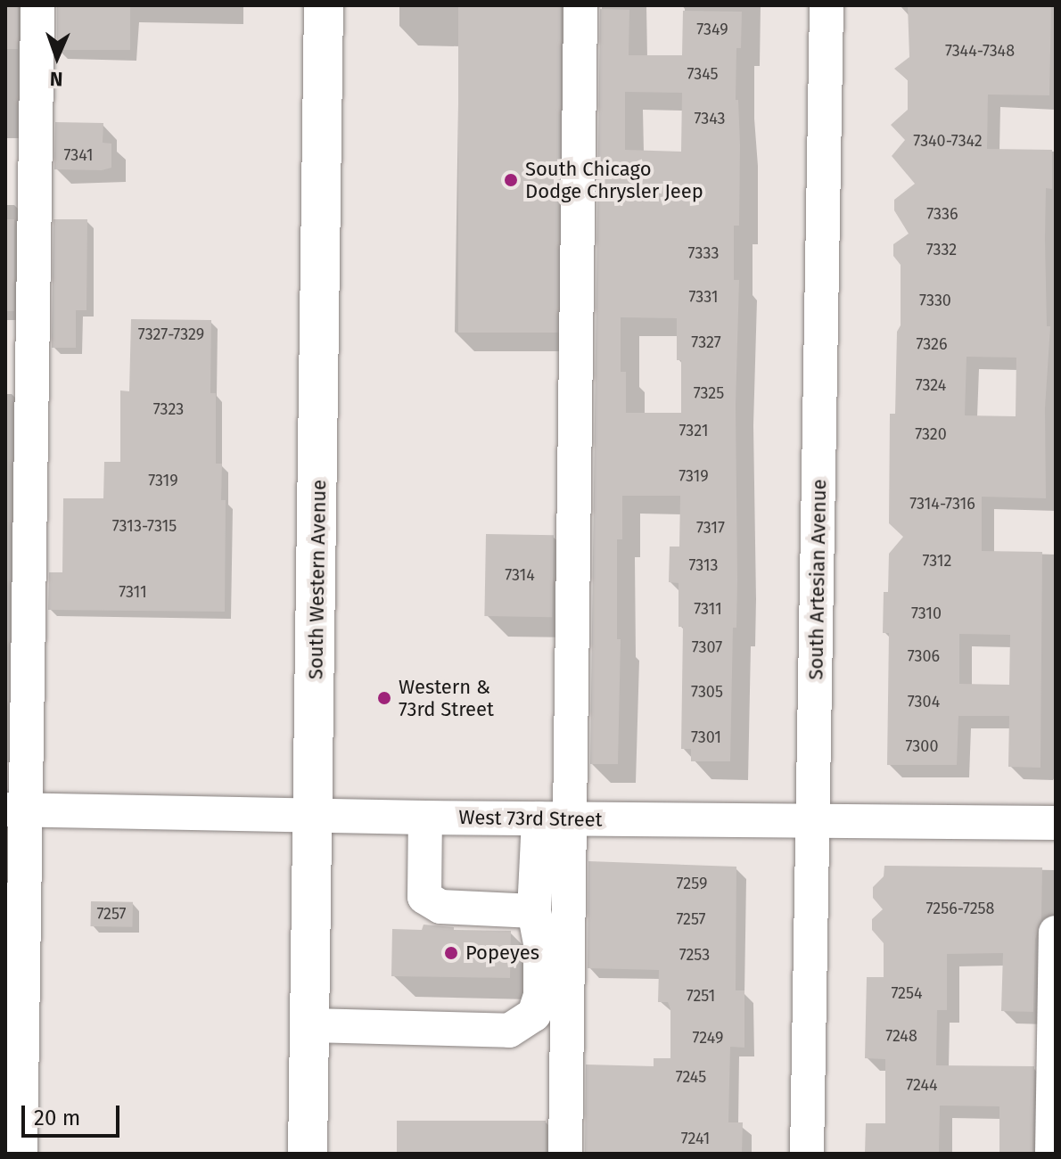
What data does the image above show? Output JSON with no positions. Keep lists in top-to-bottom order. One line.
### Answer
{"streets":{"main road":["South Western Avenue"],"street":["South Artesian Avenue","West 73rd Street"]},"crossings":[["South Western Avenue","West 73rd Street"],["South Artesian Avenue","West 73rd Street"]],"places":["South Chicago Dodge Chrysler Jeep","Western & 73rd Street","Popeyes"],"house_numbers":["7349","7344-7348","7345","7343","7340-7342","7341","7336","7332","7333","7331","7330","7327-7329","7327","7326","7324","7325","7323","7321","7320","7319","7319","7314-7316","7313-7315","7317","7312","7313","7314","7311","7311","7310","7307","7306","7305","7304","7301","7300","7259","7256-7258","7257","7257","7253","7254","7251","7248","7249","7245","7244","7241"],"scale_bar":"20 m","north":"bottom"}
